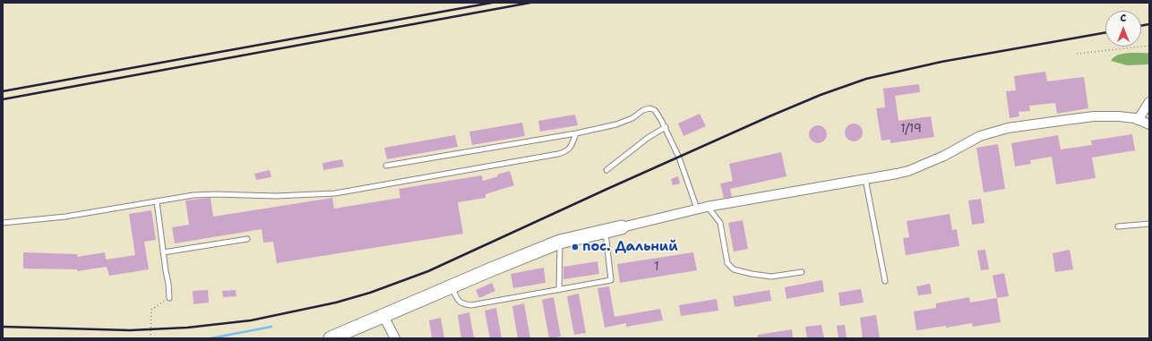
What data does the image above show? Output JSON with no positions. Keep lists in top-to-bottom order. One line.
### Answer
{"places":["пос. Дальний"],"house_numbers":["1/19","1"],"north":"top"}
